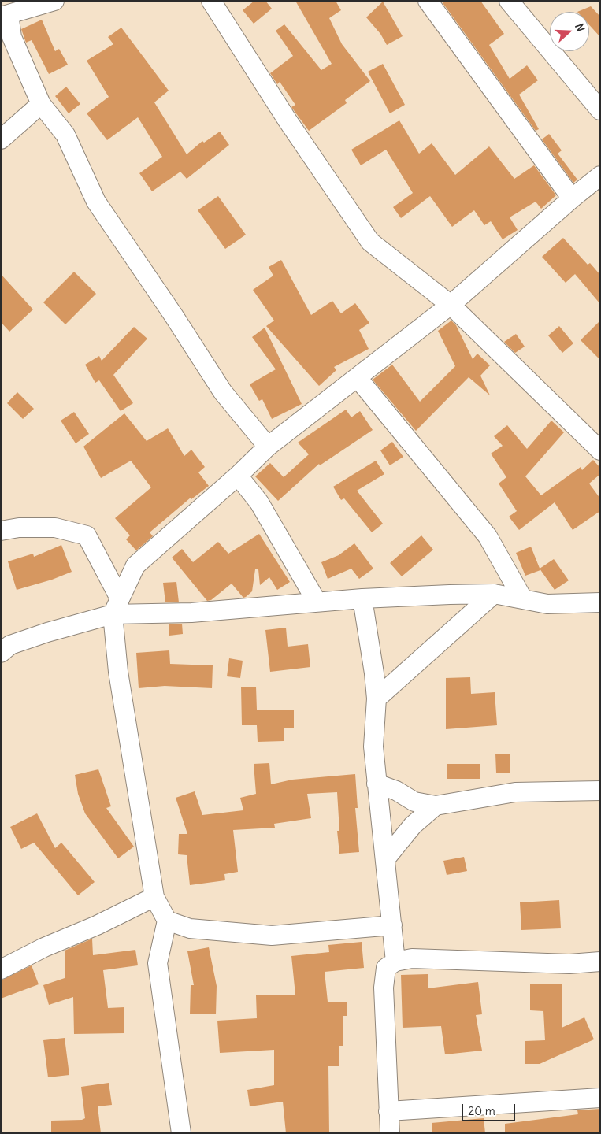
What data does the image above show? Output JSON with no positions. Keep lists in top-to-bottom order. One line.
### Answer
{"scale_bar":"20 m","north":"right"}
